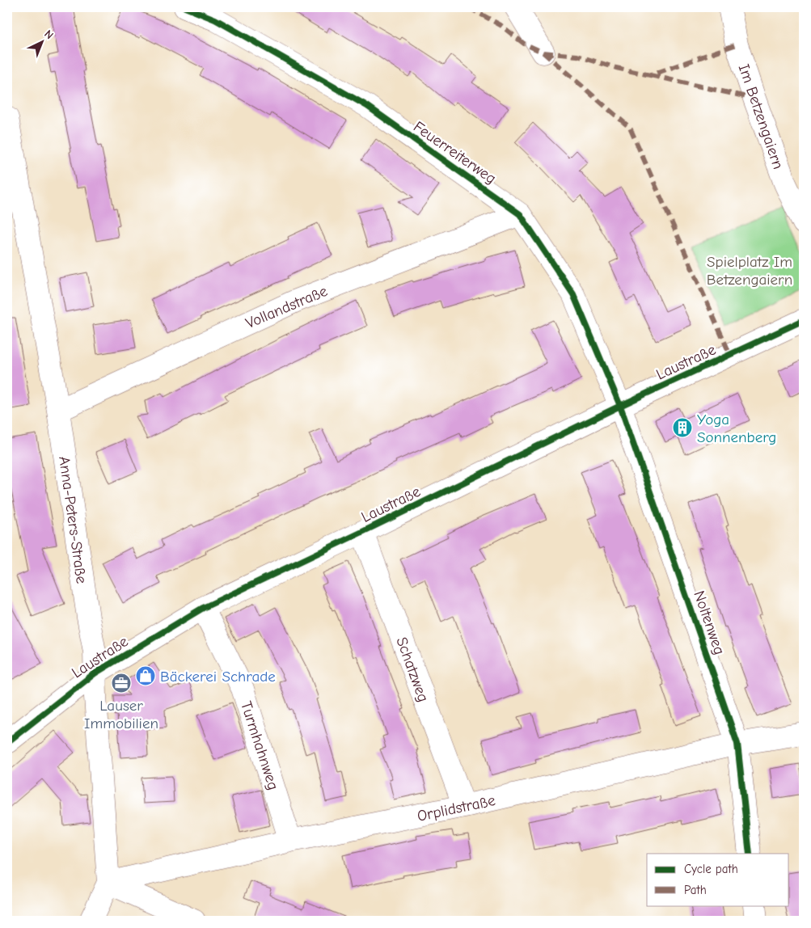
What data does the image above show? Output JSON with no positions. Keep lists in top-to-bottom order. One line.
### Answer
{"streets":{"street":["Im Betzengaiern","Feuerreiterweg","Vollandstraße","Laustraße","Anna-Peters-Straße","Noltenweg","Schatzweg","Turmhahnweg","Orplidstraße"]},"crossings":[["Feuerreiterweg","Vollandstraße"],["Feuerreiterweg","Laustraße"],["Feuerreiterweg","Noltenweg"],["Vollandstraße","Anna-Peters-Straße"],["Laustraße","Anna-Peters-Straße"],["Laustraße","Noltenweg"],["Laustraße","Schatzweg"],["Laustraße","Turmhahnweg"],["Anna-Peters-Straße","Orplidstraße"],["Noltenweg","Orplidstraße"],["Schatzweg","Orplidstraße"],["Turmhahnweg","Orplidstraße"]],"parks":["Spielplatz Im Betzengaiern"],"places":{"building":["Yoga Sonnenberg"],"shop":["Bäckerei Schrade"],"office":["Lauser Immobilien"]},"legend":["Cycle path","Path"],"north":"top right"}
